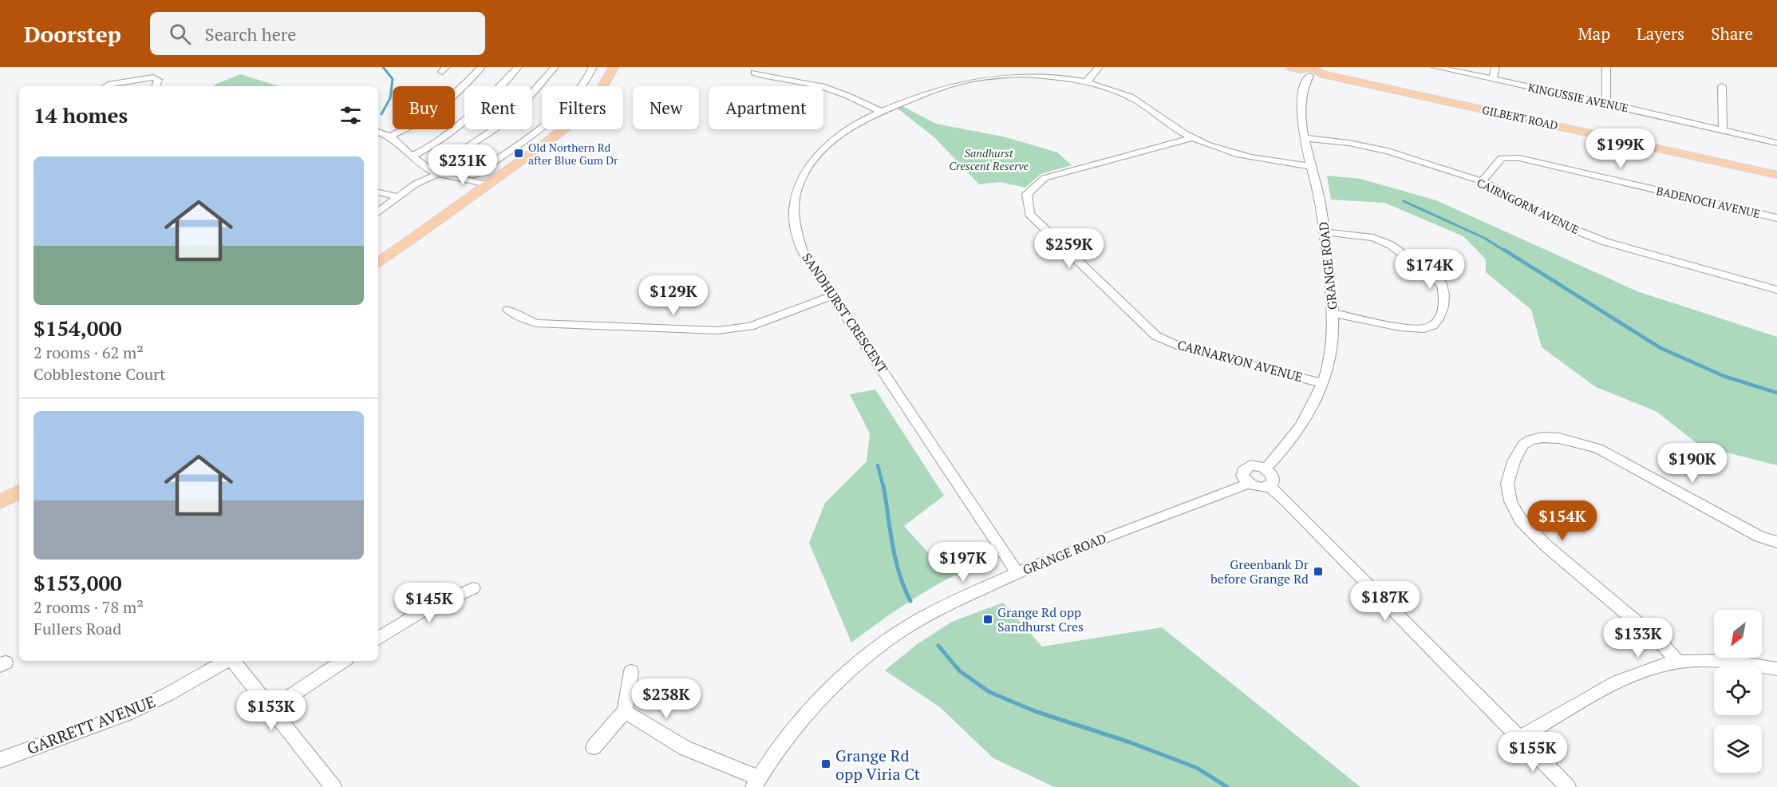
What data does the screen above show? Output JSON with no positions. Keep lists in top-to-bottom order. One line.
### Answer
{"streets":{"main road":["GILBERT ROAD"],"street":["KINGUSSIE AVENUE","BADENOCH AVENUE","CAIRNGORM AVENUE","GRANGE ROAD","SANDHURST CRESCENT","CARNARVON AVENUE","GARRETT AVENUE"]},"crossings":[["GILBERT ROAD","GRANGE ROAD"],["BADENOCH AVENUE","CAIRNGORM AVENUE"],["CAIRNGORM AVENUE","GRANGE ROAD"],["GRANGE ROAD","SANDHURST CRESCENT"],["GRANGE ROAD","CARNARVON AVENUE"],["SANDHURST CRESCENT","CARNARVON AVENUE"]],"parks":["Sandhurst Crescent Reserve"],"places":{"transit":["Old Northern Rd after Blue Gum Dr","Greenbank Dr before Grange Rd","Grange Rd opp Sandhurst Cres","Grange Rd opp Viria Ct"]},"north":"bottom left","page":{"header":"Doorstep","search":"Search here","nav":["Map","Layers","Share"],"chip":["Buy","Rent","Filters","New","Apartment"],"heading":"14 homes","price":["$199K","$231K","$259K","$174K","$129K","$190K","$154K","$197K","$187K","$145K","$133K","$238K","$153K","$155K"],"list":[{"name":"$154,000","note":"2 rooms · 62 m² · Cobblestone Court"},{"name":"$153,000","note":"2 rooms · 78 m² · Fullers Road"}]}}
